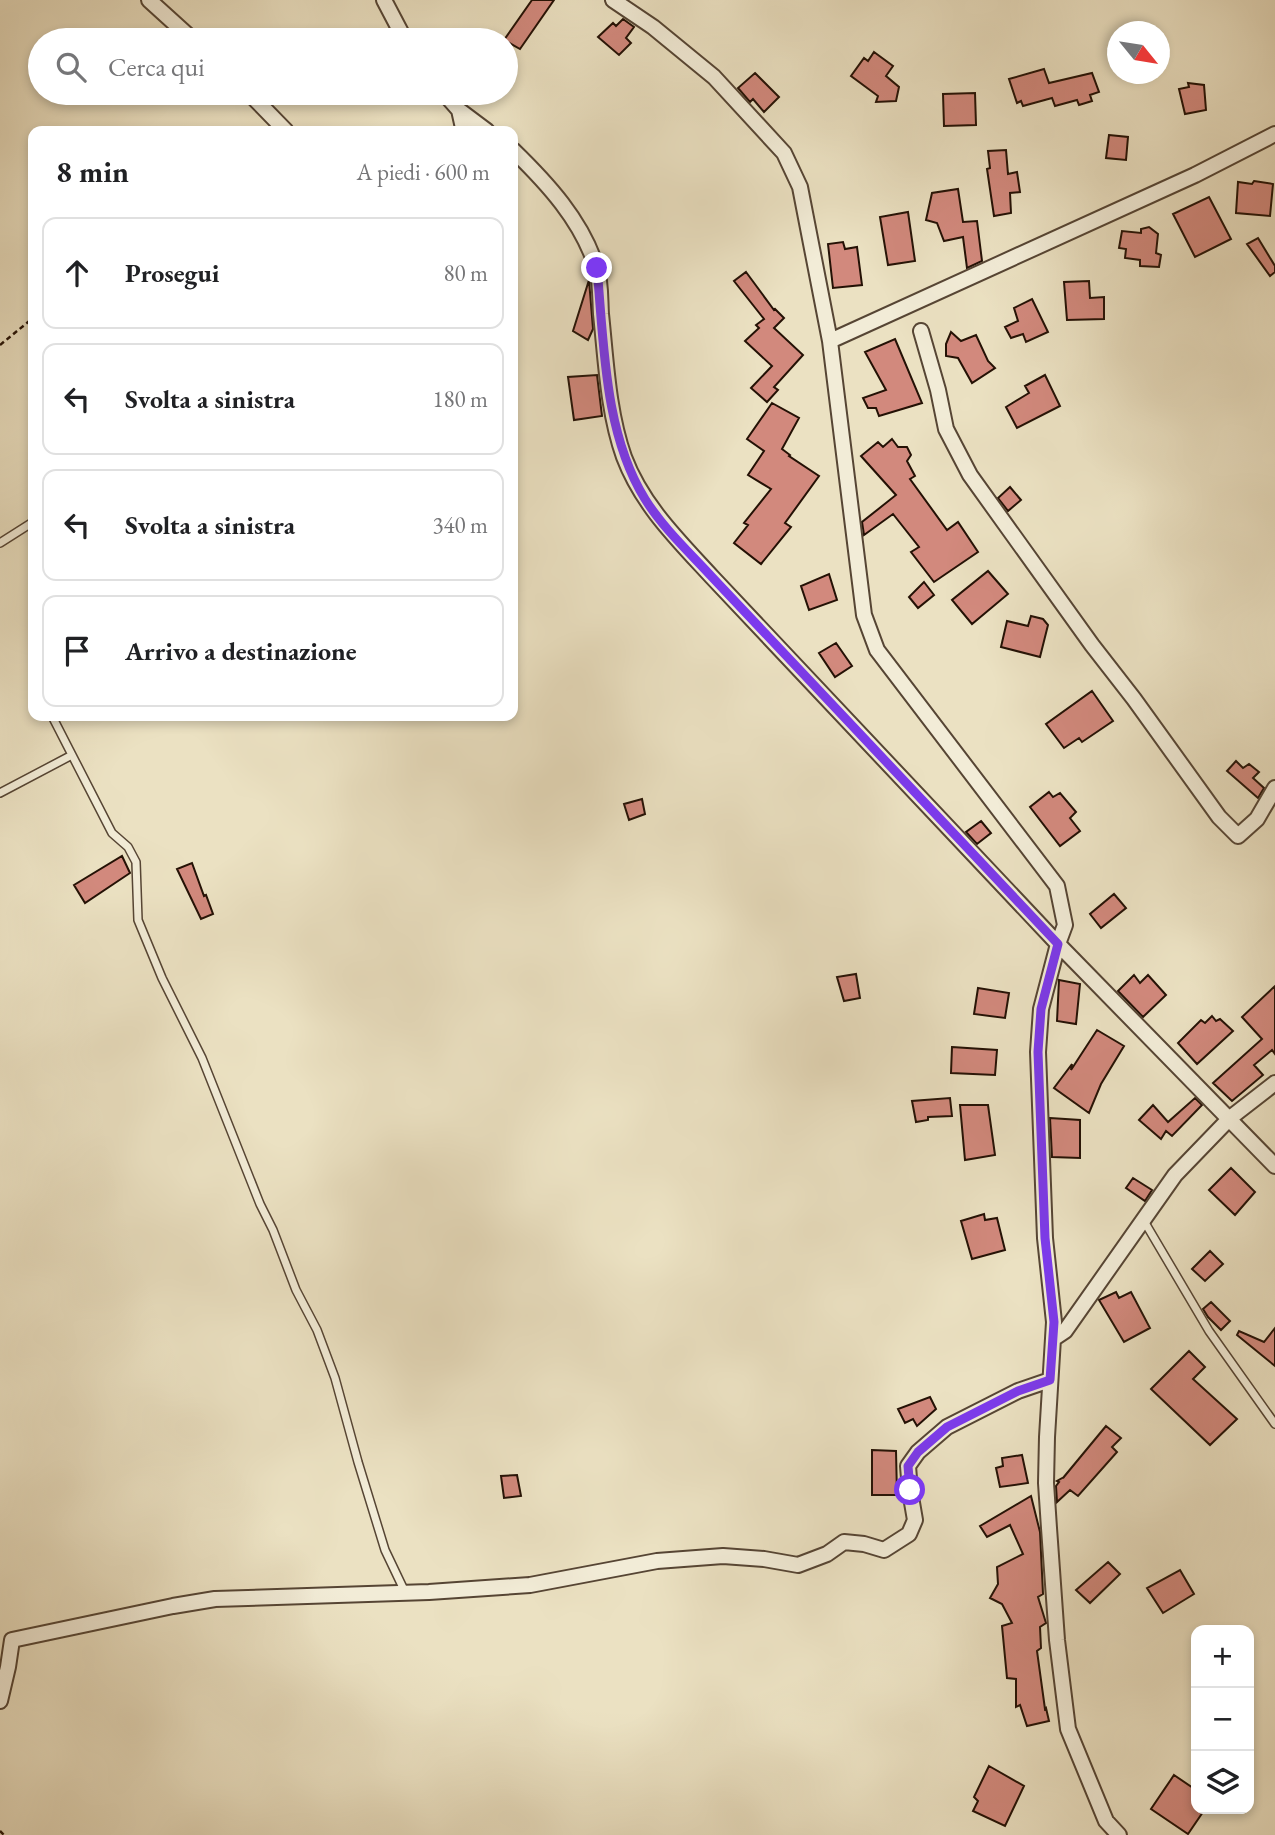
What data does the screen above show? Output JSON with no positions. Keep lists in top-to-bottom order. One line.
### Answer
{"north":"bottom right","page":{"search":"Cerca qui","heading":["8 min","A piedi · 600 m"],"list":[["Prosegui","80 m"],["Svolta a sinistra","180 m"],["Svolta a sinistra","340 m"],"Arrivo a destinazione"],"map_buttons":["+","−"]}}
